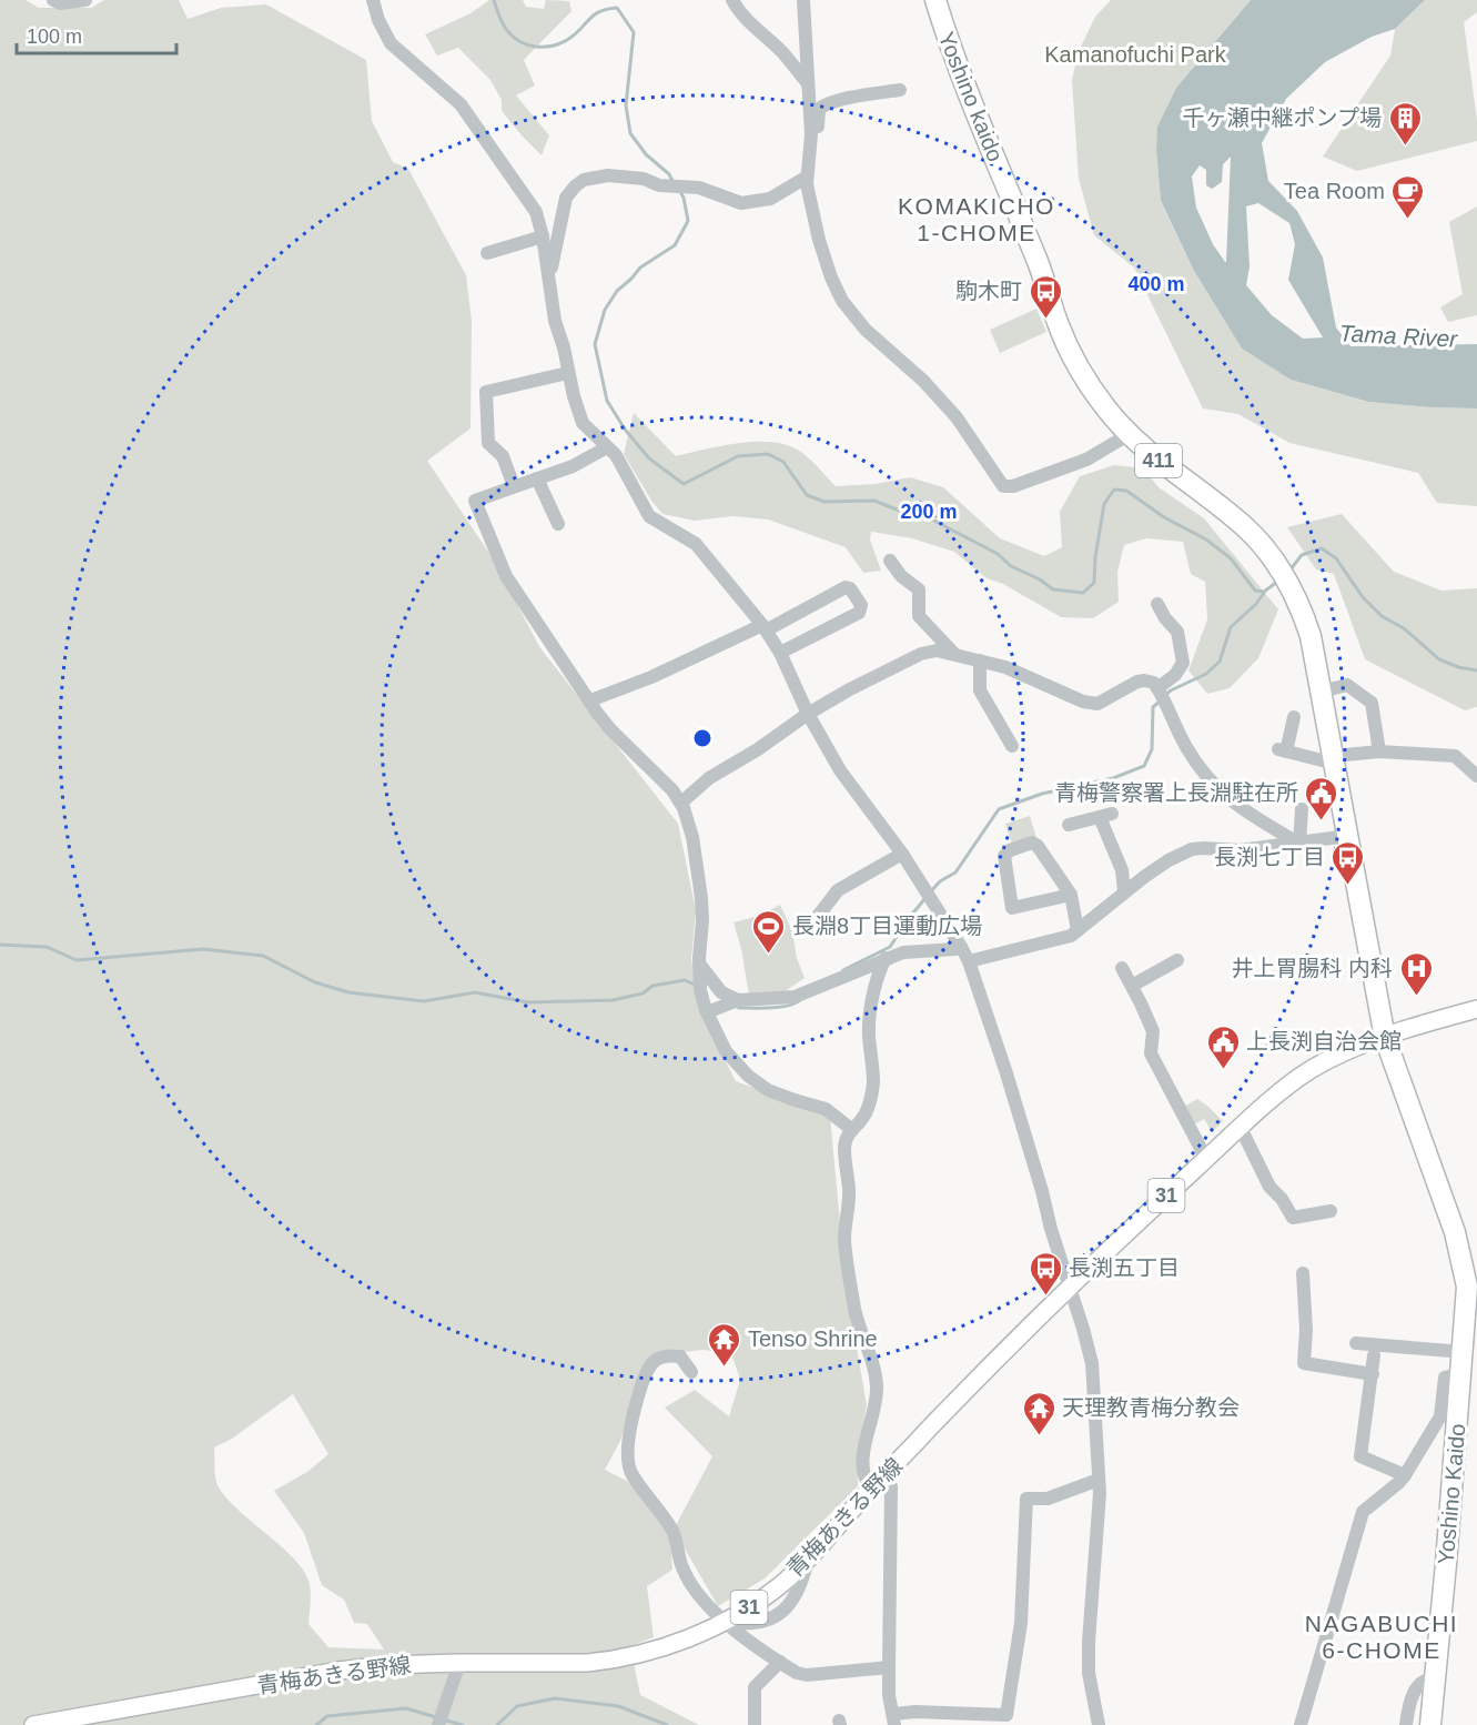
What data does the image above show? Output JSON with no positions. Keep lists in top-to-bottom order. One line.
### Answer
{"streets":{"highway":["Yoshino kaido","411","Yoshino Kaido"],"main road":["31","青梅あきる野線"]},"crossings":[["Yoshino kaido","Yoshino Kaido"],["Yoshino kaido","青梅あきる野線"],["Yoshino Kaido","青梅あきる野線"]],"districts":["KOMAKICHO 1-CHOME","NAGABUCHI 6-CHOME"],"water":["Tama River"],"parks":["Kamanofuchi Park"],"places":{"building":["千ヶ瀬中継ポンプ場"],"cafe":["Tea Room"],"bus stop":["駒木町","長渕七丁目","長渕五丁目"],"public building":["青梅警察署上長淵駐在所","上長渕自治会館"],"sports":["長淵8丁目運動広場"],"hospital":["井上胃腸科 内科"],"temple":["Tenso Shrine","天理教青梅分教会"]},"scale_bar":"100 m","rings":["400 m","200 m"]}
